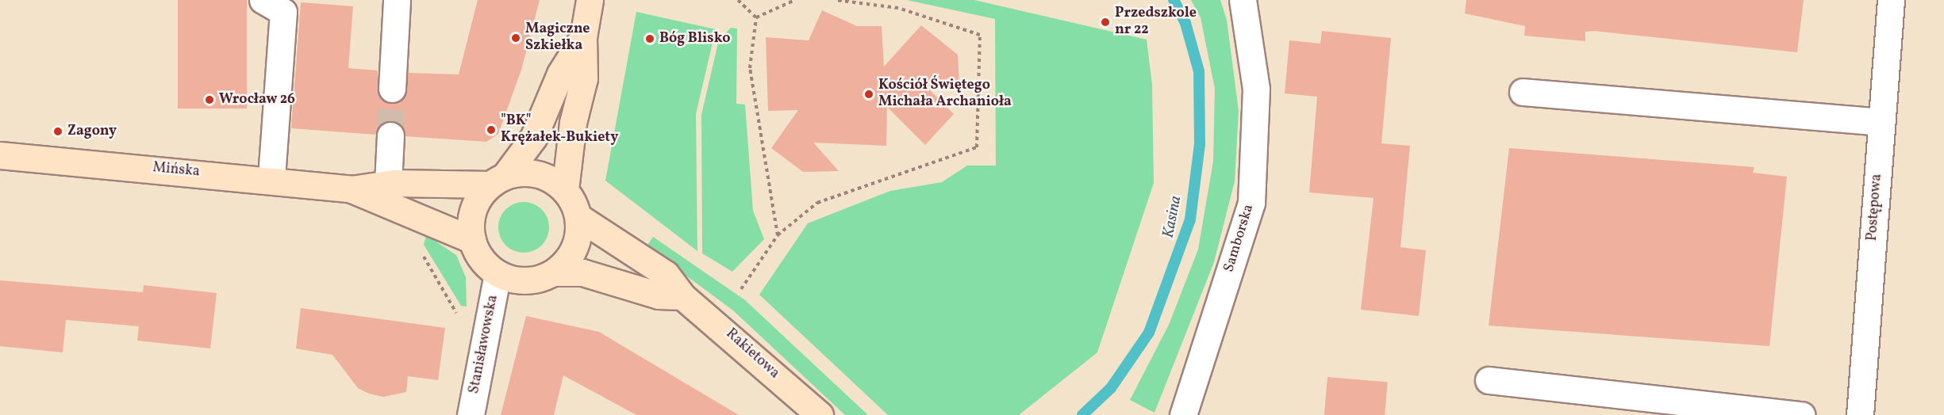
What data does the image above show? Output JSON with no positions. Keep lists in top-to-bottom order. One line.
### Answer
{"streets":{"street":["Mińska","Postępowa","Samborska","Stanisławowska","Rakietowa"]},"crossings":[["Mińska","Stanisławowska"],["Mińska","Rakietowa"],["Stanisławowska","Rakietowa"]],"water":["Kasina"],"places":["Przedszkole nr 22","Magiczne Szkiełka","Bóg Blisko","Kościół Świętego Michała Archanioła","Wrocław 26","\"BK\" Krężałek-Bukiety","Zagony"]}
